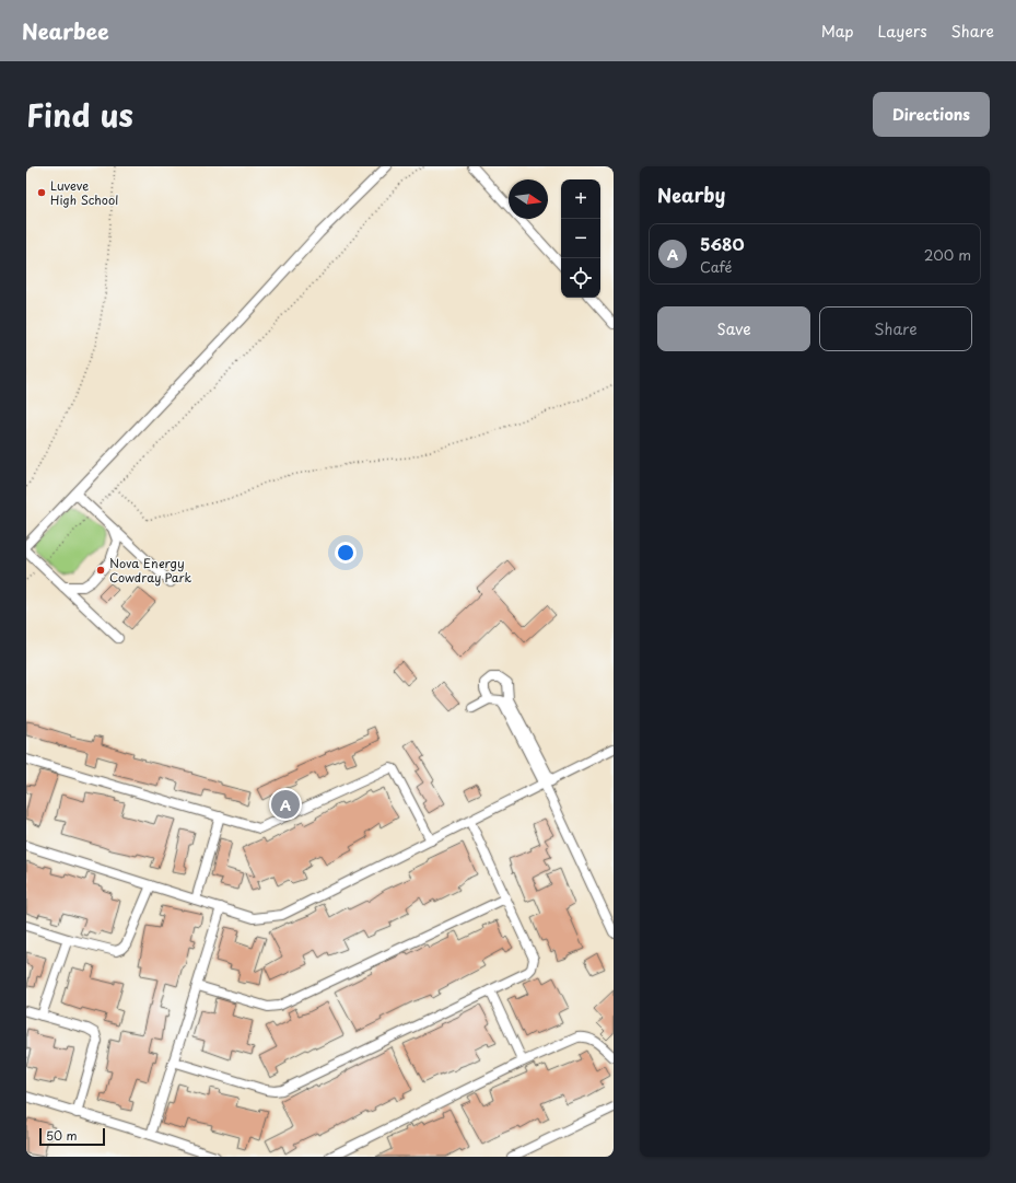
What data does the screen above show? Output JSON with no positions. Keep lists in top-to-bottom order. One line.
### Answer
{"places":["Luveve High School","Nova Energy Cowdray Park"],"scale_bar":"50 m","north":"right","page":{"header":"Nearbee","nav":["Map","Layers","Share"],"title":"Find us","buttons":["Directions",["Save","Share"]],"heading":"Nearby","map_buttons":["+","−"],"list":[{"mark":"A","name":"5680","note":"Café","value":"200 m"}],"pins":"A","scale":"50 m"}}
